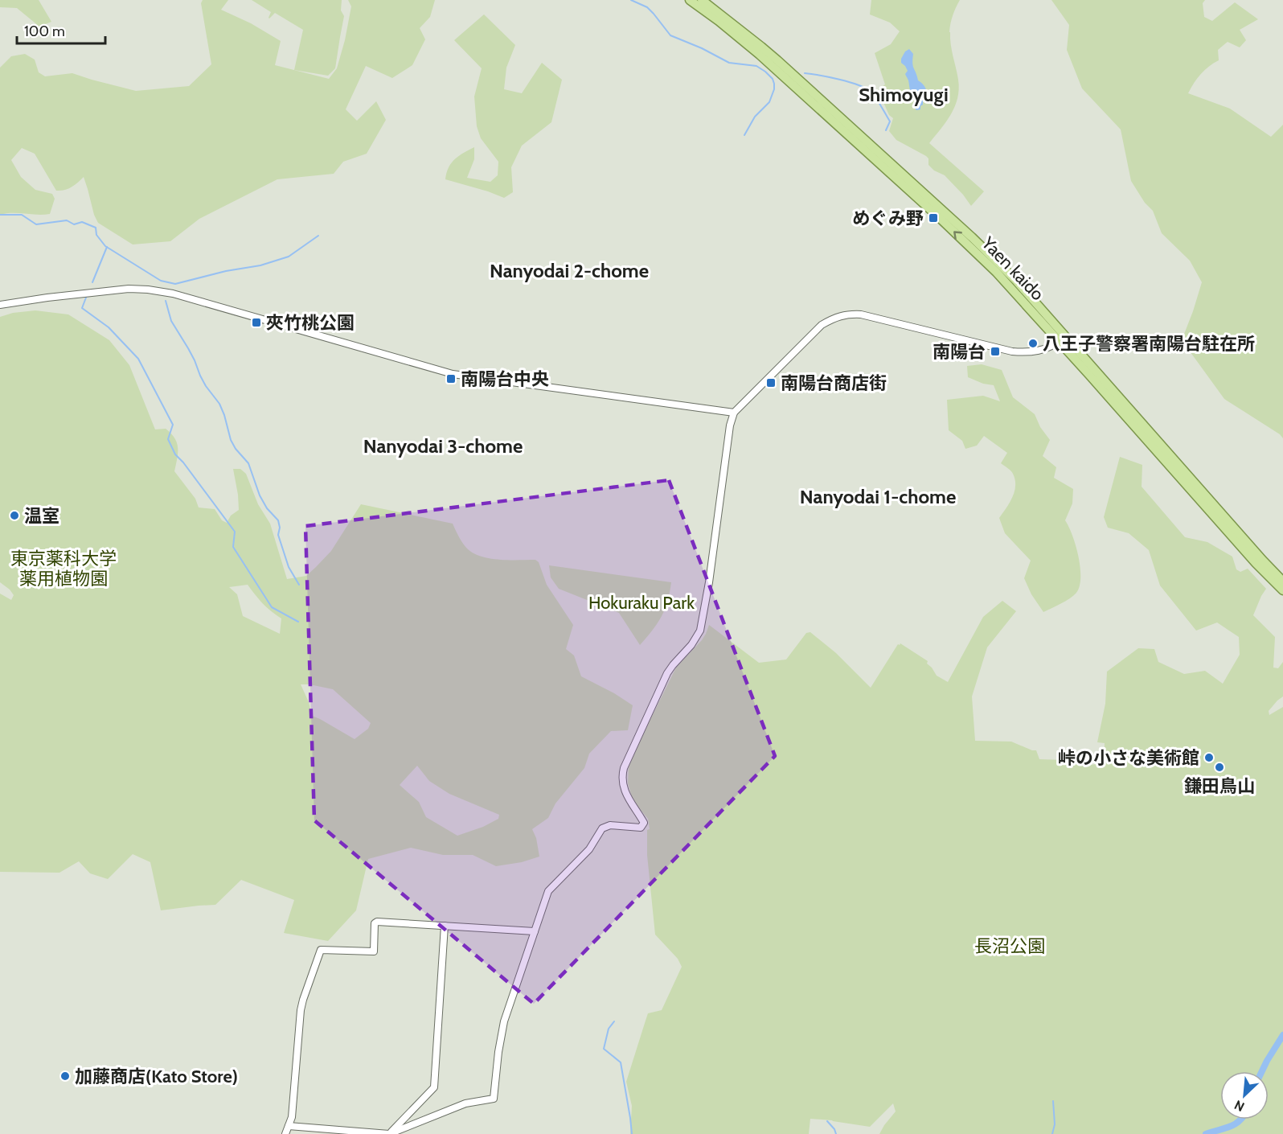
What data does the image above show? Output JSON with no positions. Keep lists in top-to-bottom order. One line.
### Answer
{"streets":{"main road":["Yaen kaido"]},"districts":["Shimoyugi","Nanyodai 2-chome","Nanyodai 3-chome","Nanyodai 1-chome"],"parks":["東京薬科大学 薬用植物園","Hokuraku Park","長沼公園"],"places":{"transit":["めぐみ野","夾竹桃公園","南陽台","南陽台中央","南陽台商店街"],"other":["八王子警察署南陽台駐在所","温室","峠の小さな美術館","鎌田鳥山","加藤商店(Kato Store)"]},"scale_bar":"100 m","north":"bottom left"}
